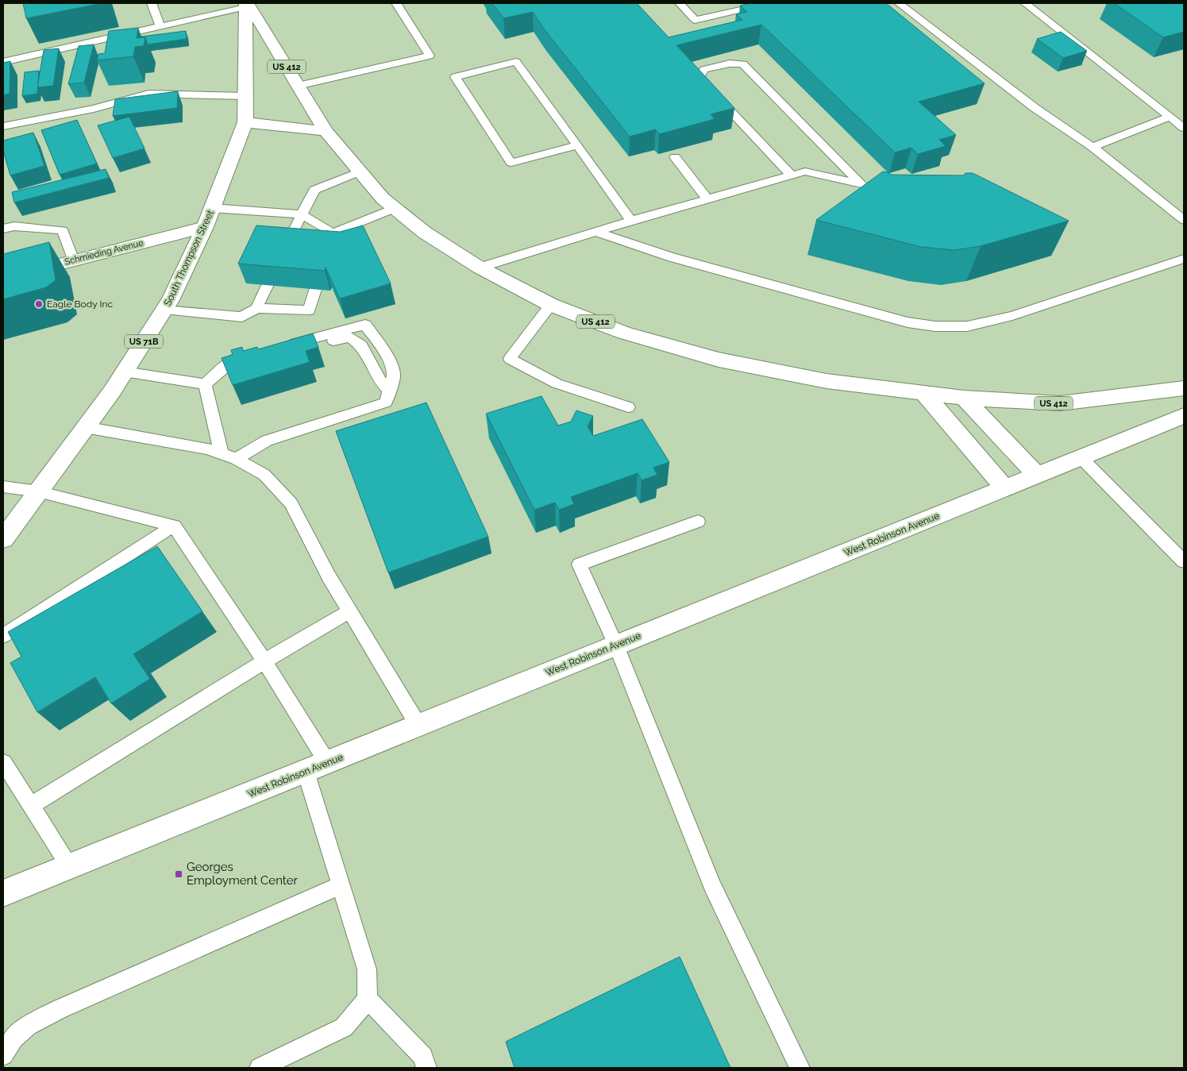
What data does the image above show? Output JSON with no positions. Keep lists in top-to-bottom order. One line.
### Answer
{"streets":{"main road":["US 412","Schmieding Avenue","South Thompson Street","US 71B","West Robinson Avenue"]},"crossings":[["US 412","South Thompson Street"],["Schmieding Avenue","South Thompson Street"]],"places":{"other":["Eagle Body Inc"],"transit":["Georges Employment Center"]}}
